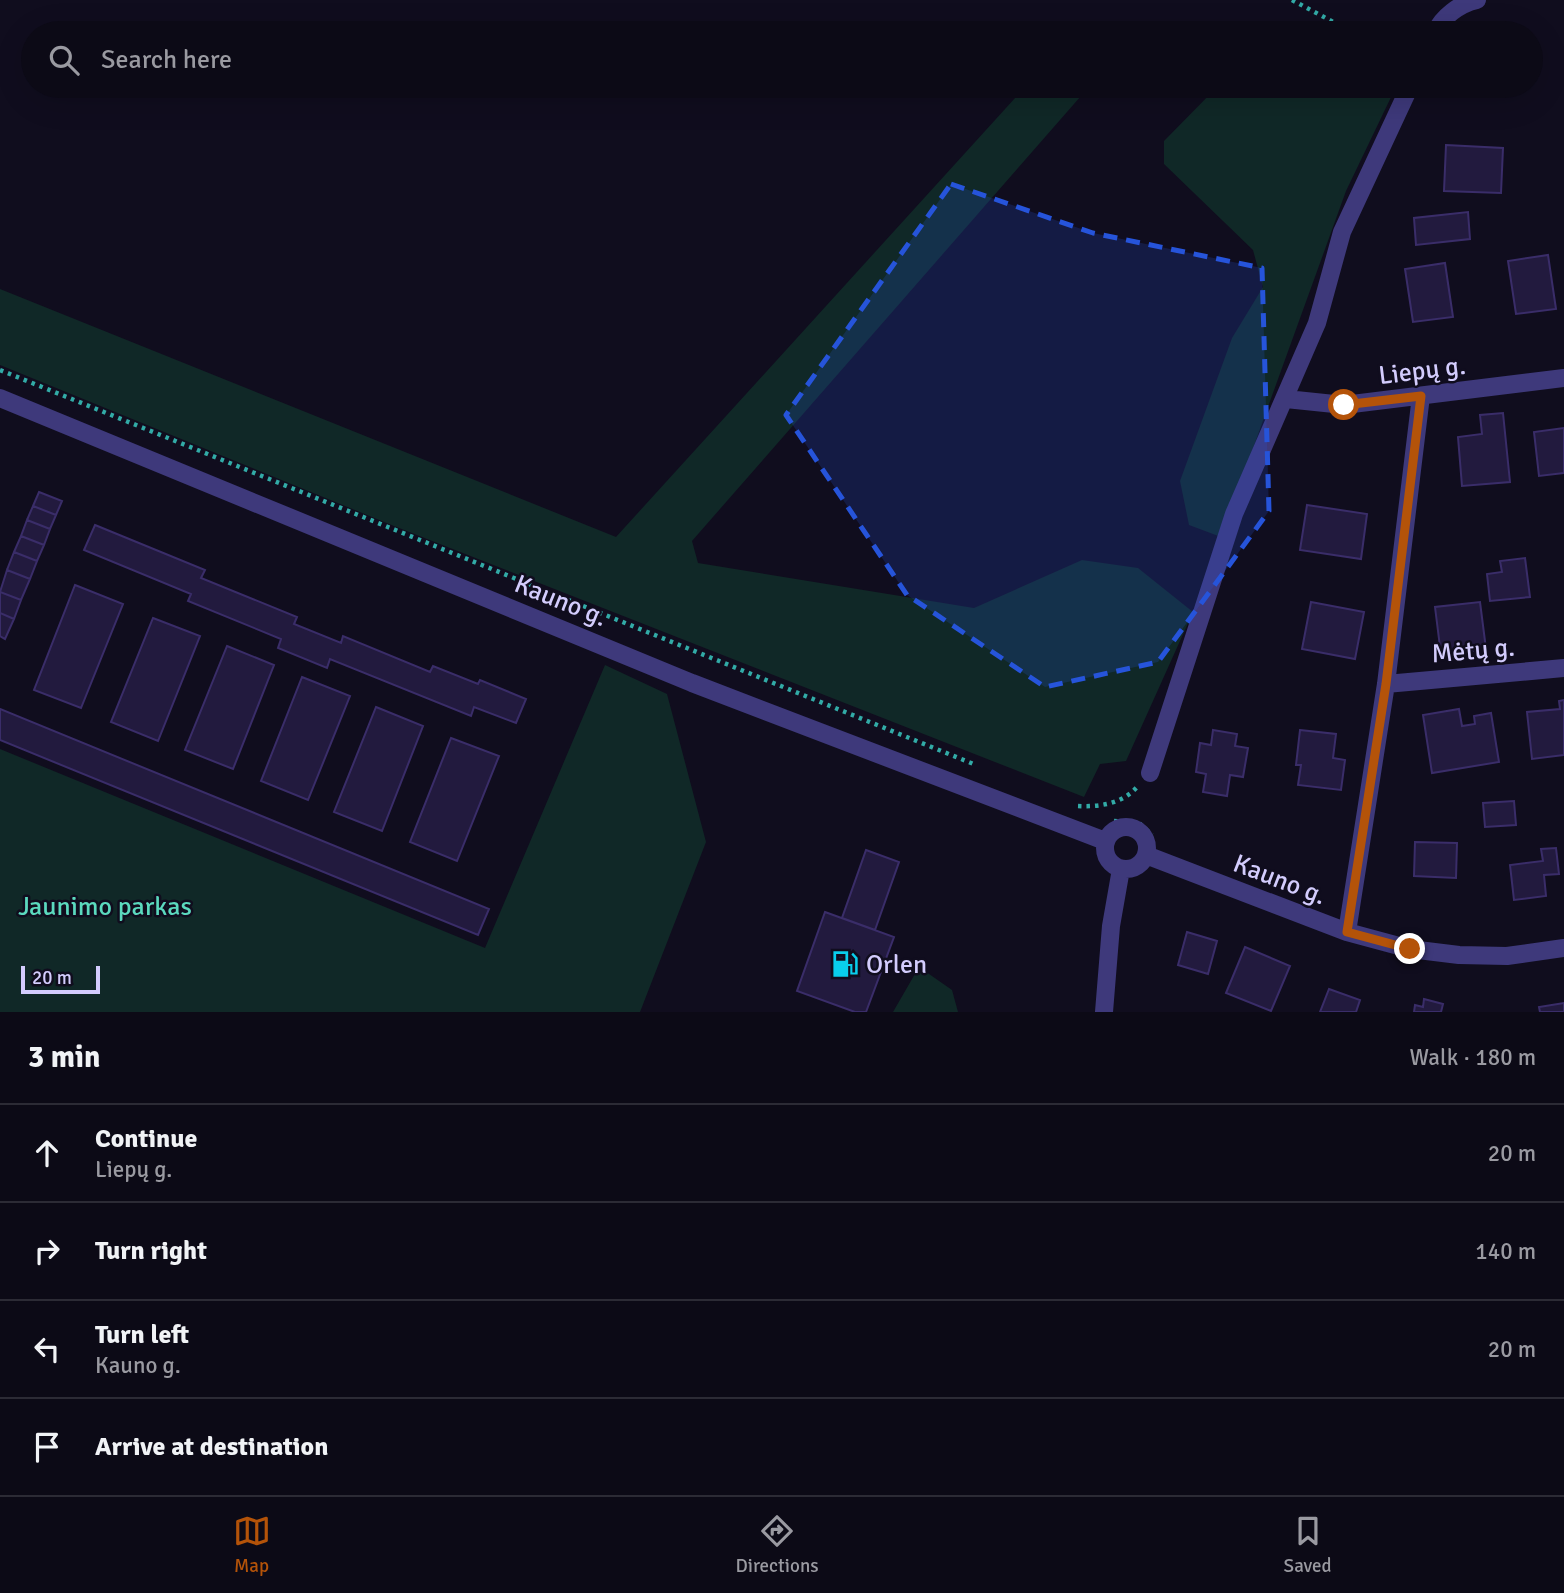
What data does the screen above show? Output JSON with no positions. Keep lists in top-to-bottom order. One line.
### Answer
{"streets":{"street":["Liepų g.","Kauno g.","Mėtų g."]},"parks":["Jaunimo parkas"],"places":{"fuel station":["Orlen"]},"scale_bar":"20 m","page":{"search":"Search here","scale":"20 m","heading":["3 min","Walk · 180 m"],"list":[["Continue","Liepų g.","20 m"],["Turn right","140 m"],["Turn left","Kauno g.","20 m"],"Arrive at destination"],"nav":["Map","Directions","Saved"]}}
